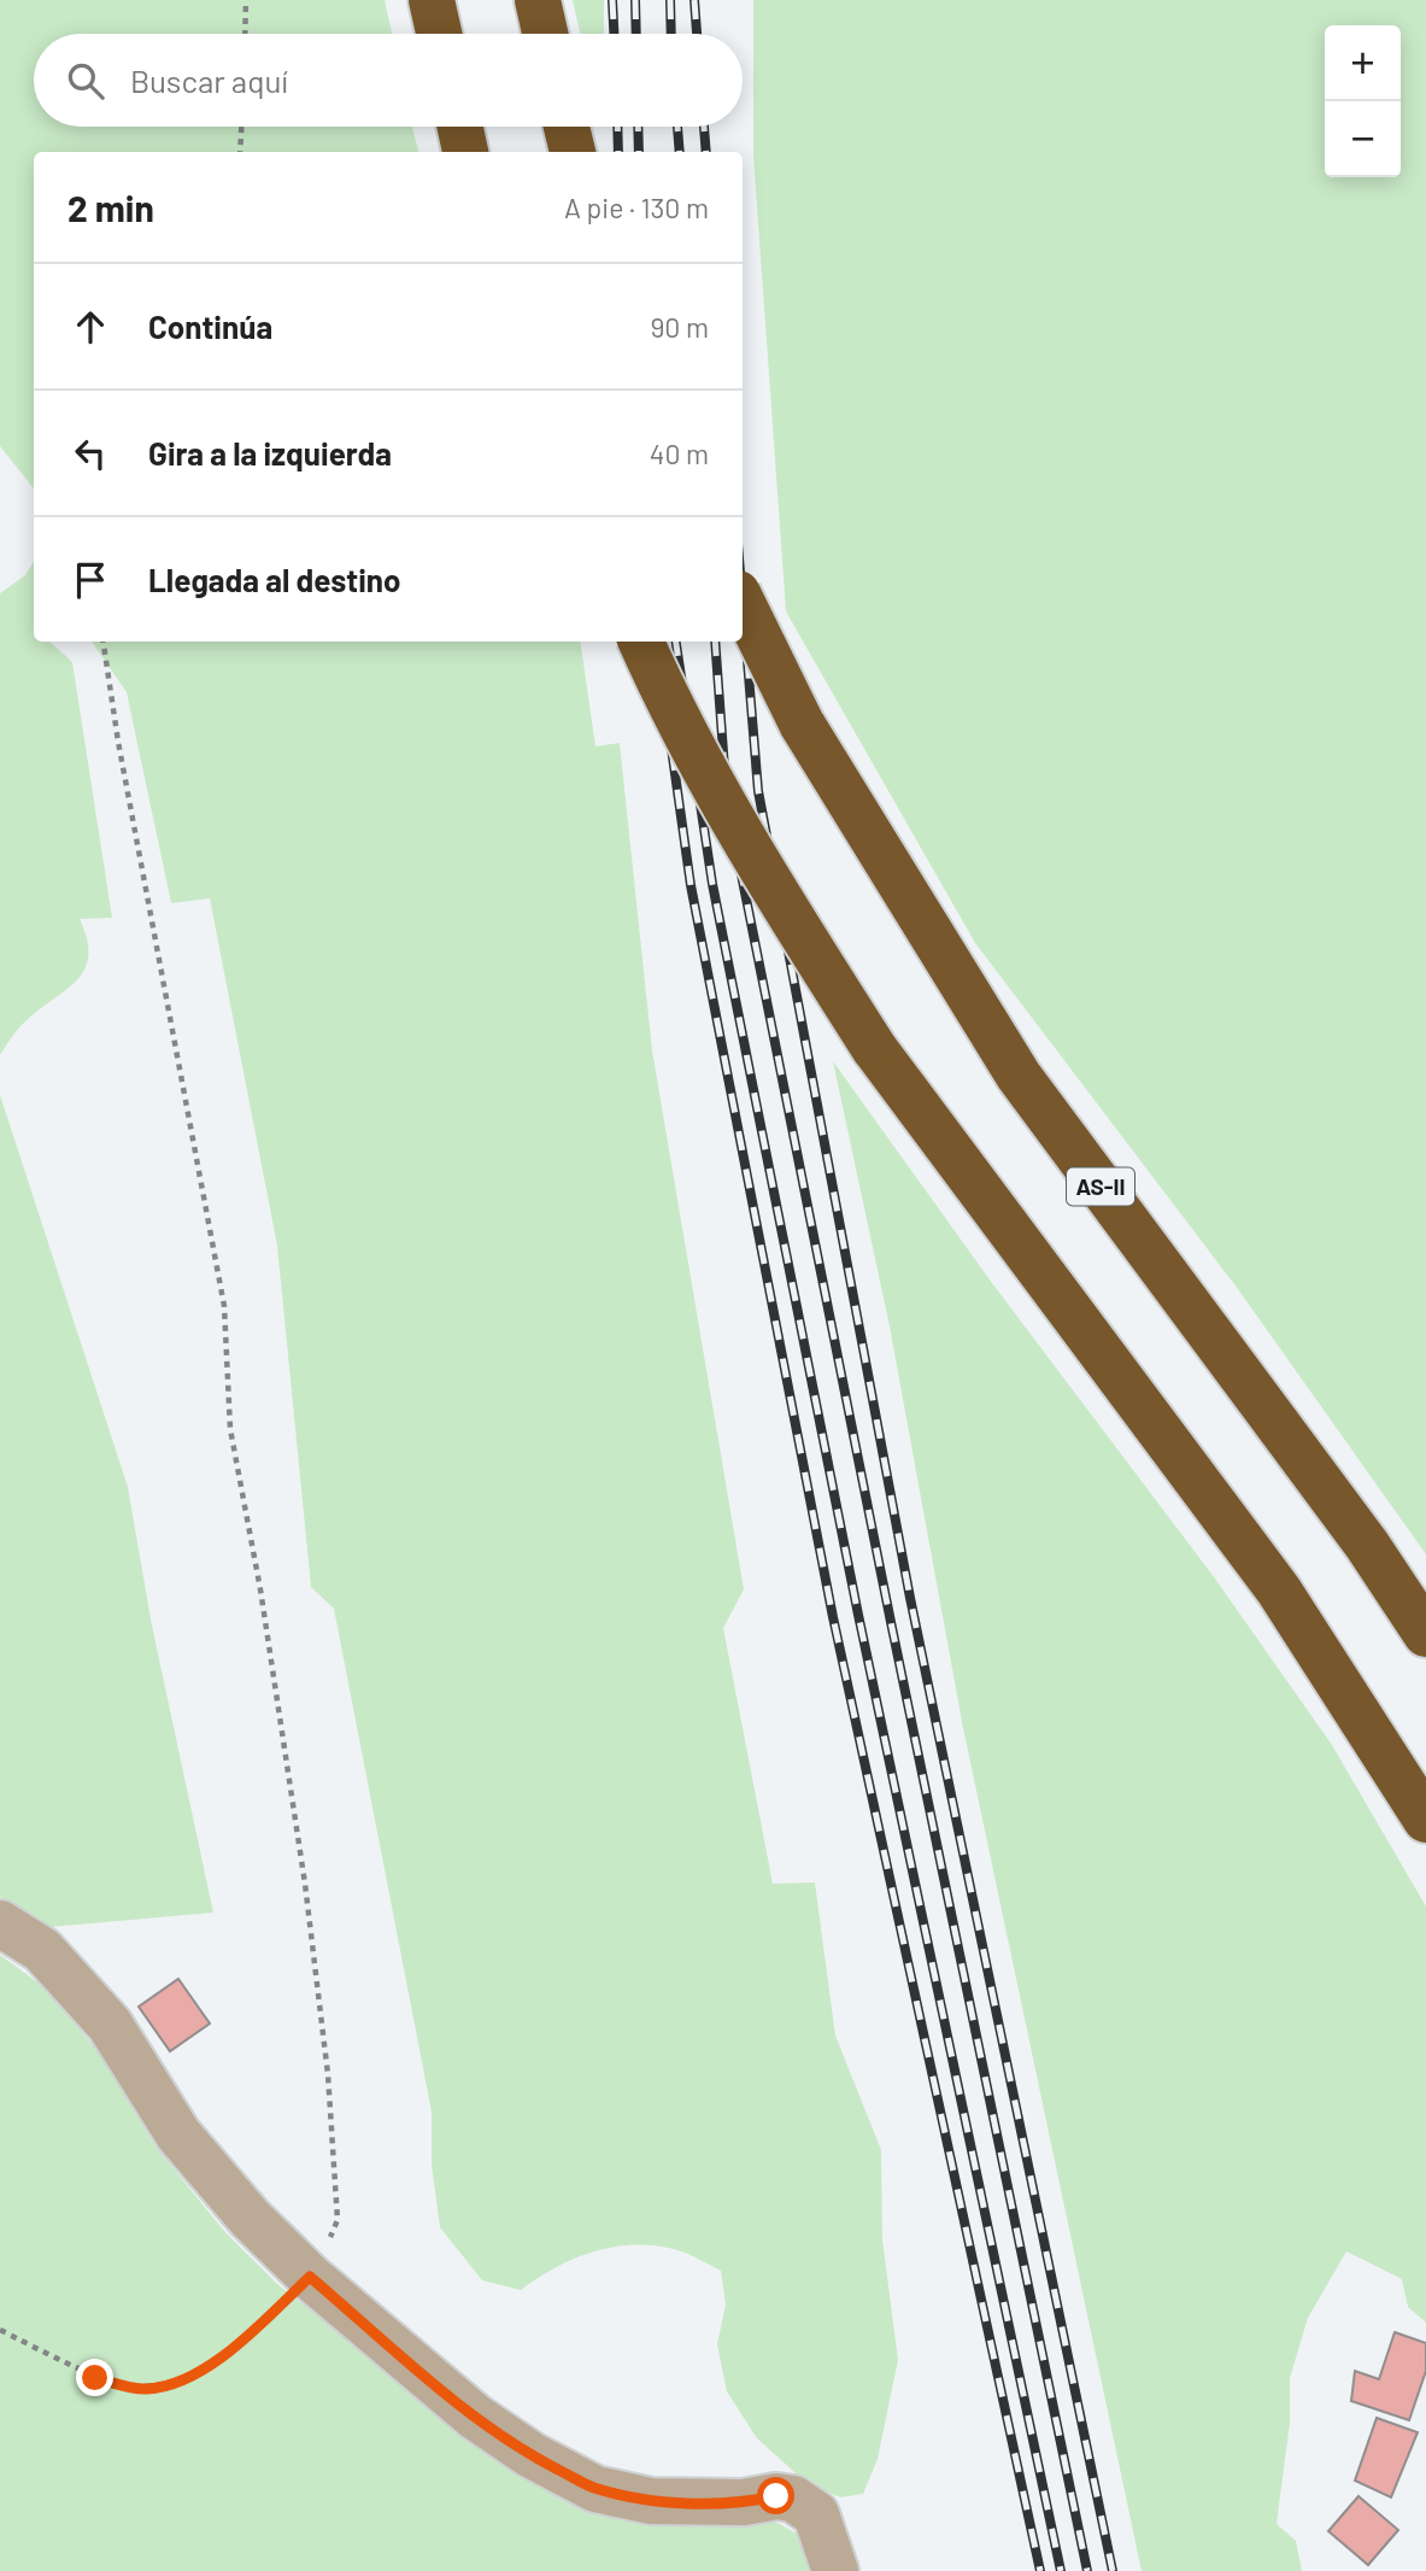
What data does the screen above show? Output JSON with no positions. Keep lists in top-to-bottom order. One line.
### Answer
{"streets":{"highway":["AS-II"]},"page":{"map_buttons":["+","−"],"search":"Buscar aquí","heading":["2 min","A pie · 130 m"],"list":[["Continúa","90 m"],["Gira a la izquierda","40 m"],"Llegada al destino"]}}
